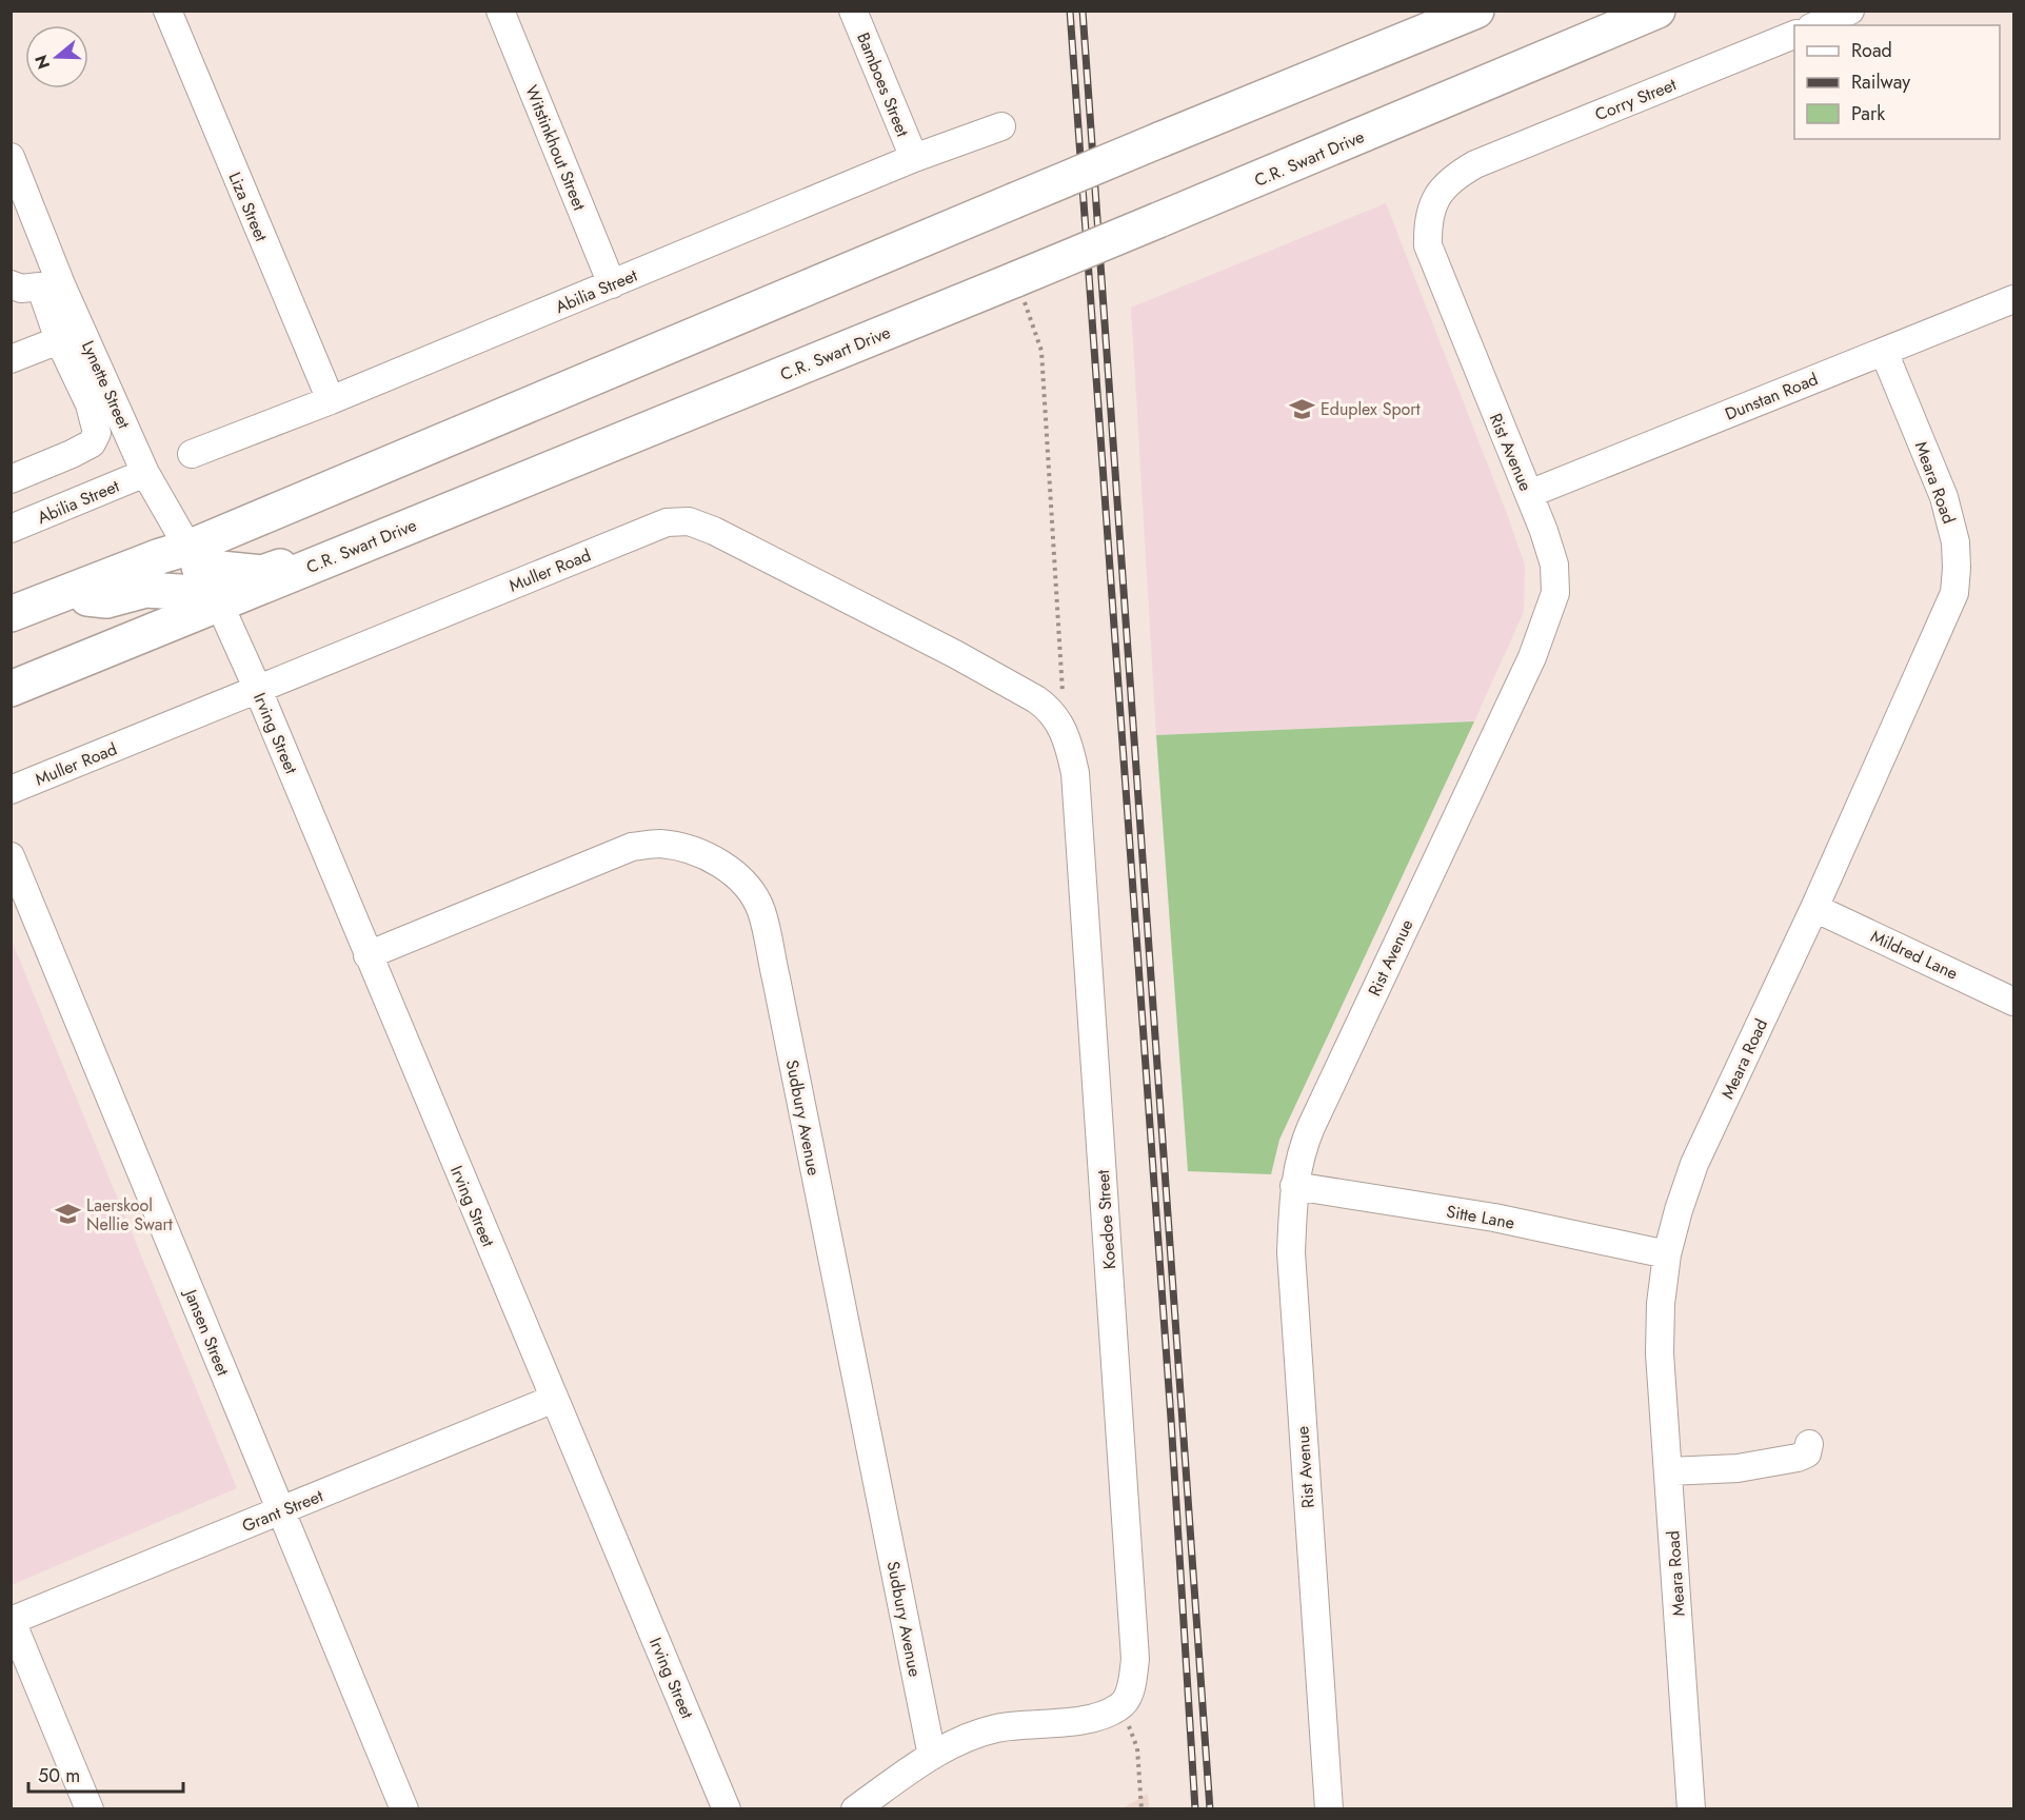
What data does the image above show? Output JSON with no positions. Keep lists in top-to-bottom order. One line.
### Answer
{"streets":{"main road":["C.R. Swart Drive"],"street":["Bamboes Street","Corry Street","Witstinkhout Street","Liza Street","Abilia Street","Lynette Street","Dunstan Road","Rist Avenue","Meara Road","Muller Road","Irving Street","Mildred Lane","Sudbury Avenue","Sitte Lane","Koedoe Street","Jansen Street","Grant Street"]},"crossings":[["Bamboes Street","Abilia Street"],["Corry Street","Rist Avenue"],["Witstinkhout Street","Abilia Street"],["C.R. Swart Drive","Lynette Street"],["C.R. Swart Drive","Irving Street"],["Liza Street","Abilia Street"],["Abilia Street","Lynette Street"],["Lynette Street","Irving Street"],["Dunstan Road","Rist Avenue"],["Dunstan Road","Meara Road"],["Rist Avenue","Sitte Lane"],["Meara Road","Mildred Lane"],["Meara Road","Sitte Lane"],["Muller Road","Irving Street"],["Muller Road","Koedoe Street"],["Irving Street","Sudbury Avenue"],["Irving Street","Grant Street"],["Jansen Street","Grant Street"]],"places":{"school or university":["Eduplex Sport","Laerskool Nellie Swart"]},"legend":["Road","Railway","Park"],"scale_bar":"50 m","north":"left"}
